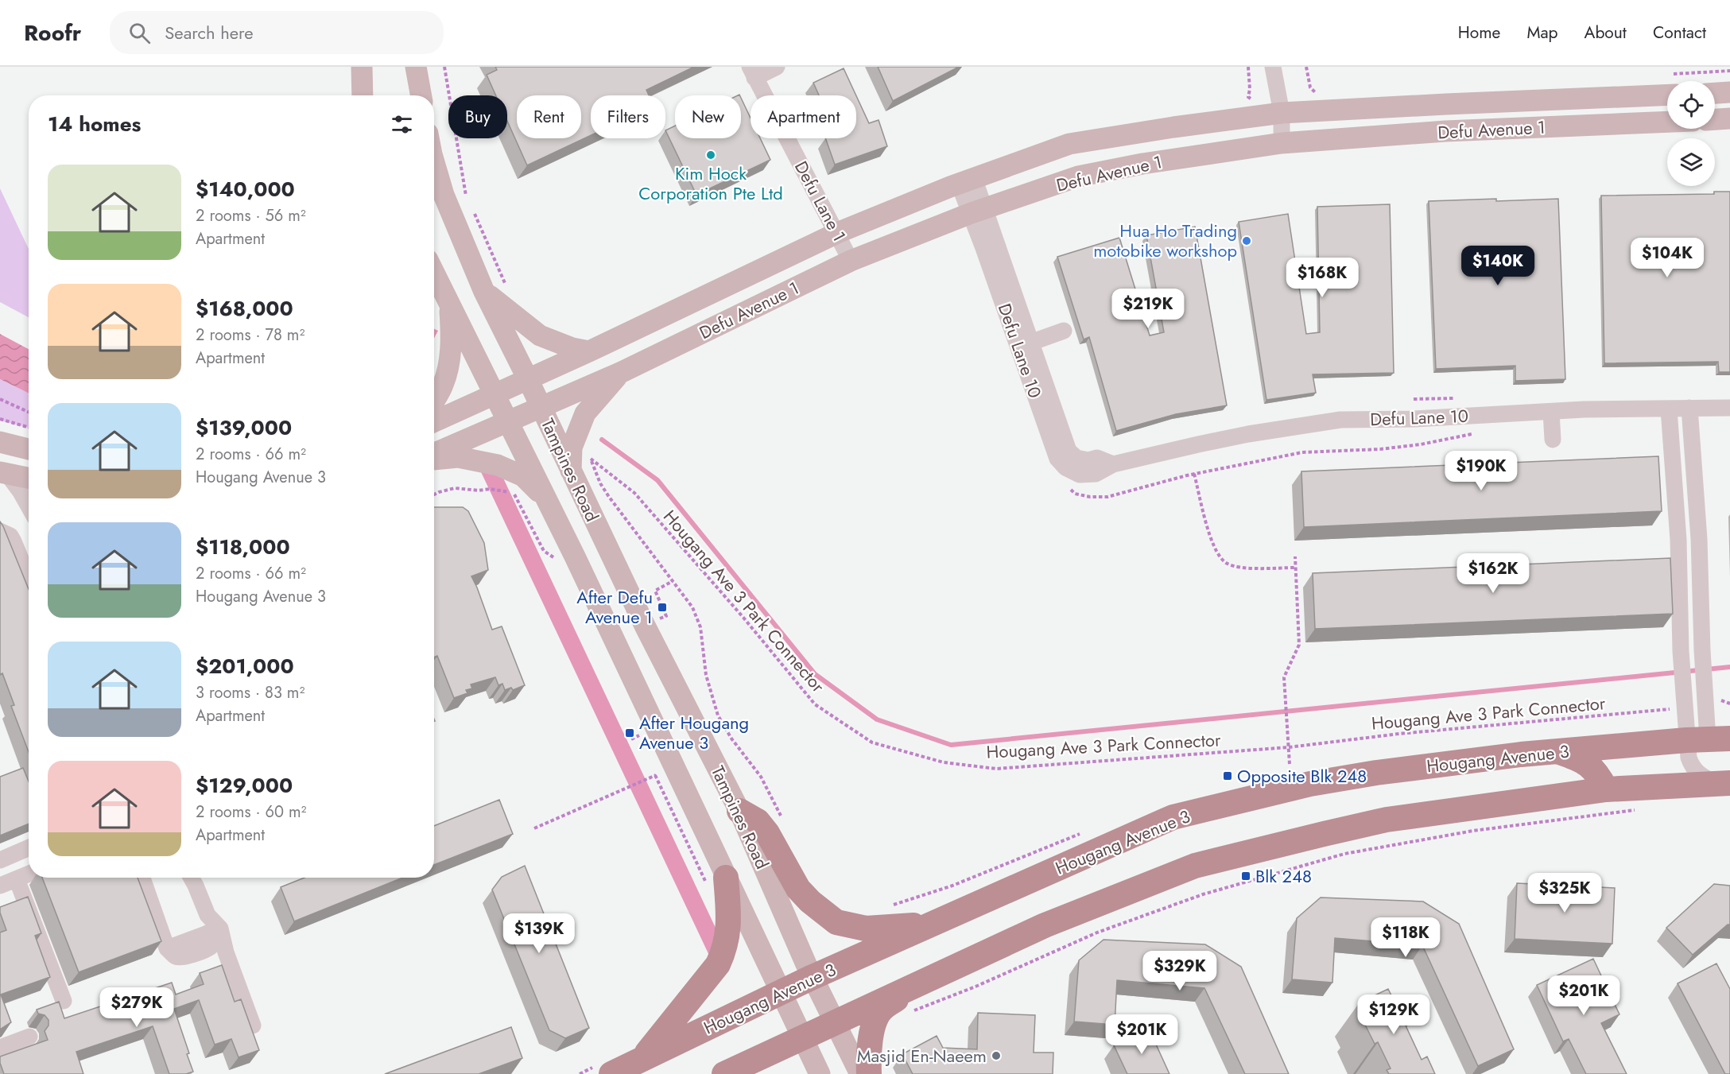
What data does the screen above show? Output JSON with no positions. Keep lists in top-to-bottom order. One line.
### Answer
{"streets":{"highway":["Hougang Avenue 3"],"main road":["Defu Avenue 1","Tampines Road"],"street":["Defu Lane 1","Defu Lane 10"],"path":["Hougang Ave 3 Park Connector"]},"crossings":[["Defu Avenue 1","Defu Lane 1"],["Defu Avenue 1","Defu Lane 10"],["Defu Avenue 1","Tampines Road"],["Tampines Road","Hougang Avenue 3"]],"places":{"other":["Kim Hock Corporation Pte Ltd","Hua Ho Trading motobike workshop","Masjid En-Naeem"],"transit":["After Defu Avenue 1","After Hougang Avenue 3","Opposite Blk 248","Blk 248"]},"page":{"header":"Roofr","search":"Search here","nav":["Home","Map","About","Contact"],"chip":["Buy","Rent","Filters","New","Apartment"],"heading":"14 homes","list":[{"name":"$140,000","note":"2 rooms · 56 m² · Apartment"},{"name":"$168,000","note":"2 rooms · 78 m² · Apartment"},{"name":"$139,000","note":"2 rooms · 66 m² · Hougang Avenue 3"},{"name":"$118,000","note":"2 rooms · 66 m² · Hougang Avenue 3"},{"name":"$201,000","note":"3 rooms · 83 m² · Apartment"},{"name":"$129,000","note":"2 rooms · 60 m² · Apartment"}],"price":["$104K","$140K","$168K","$219K","$190K","$162K","$325K","$139K","$118K","$329K","$201K","$279K","$129K","$201K"]}}
